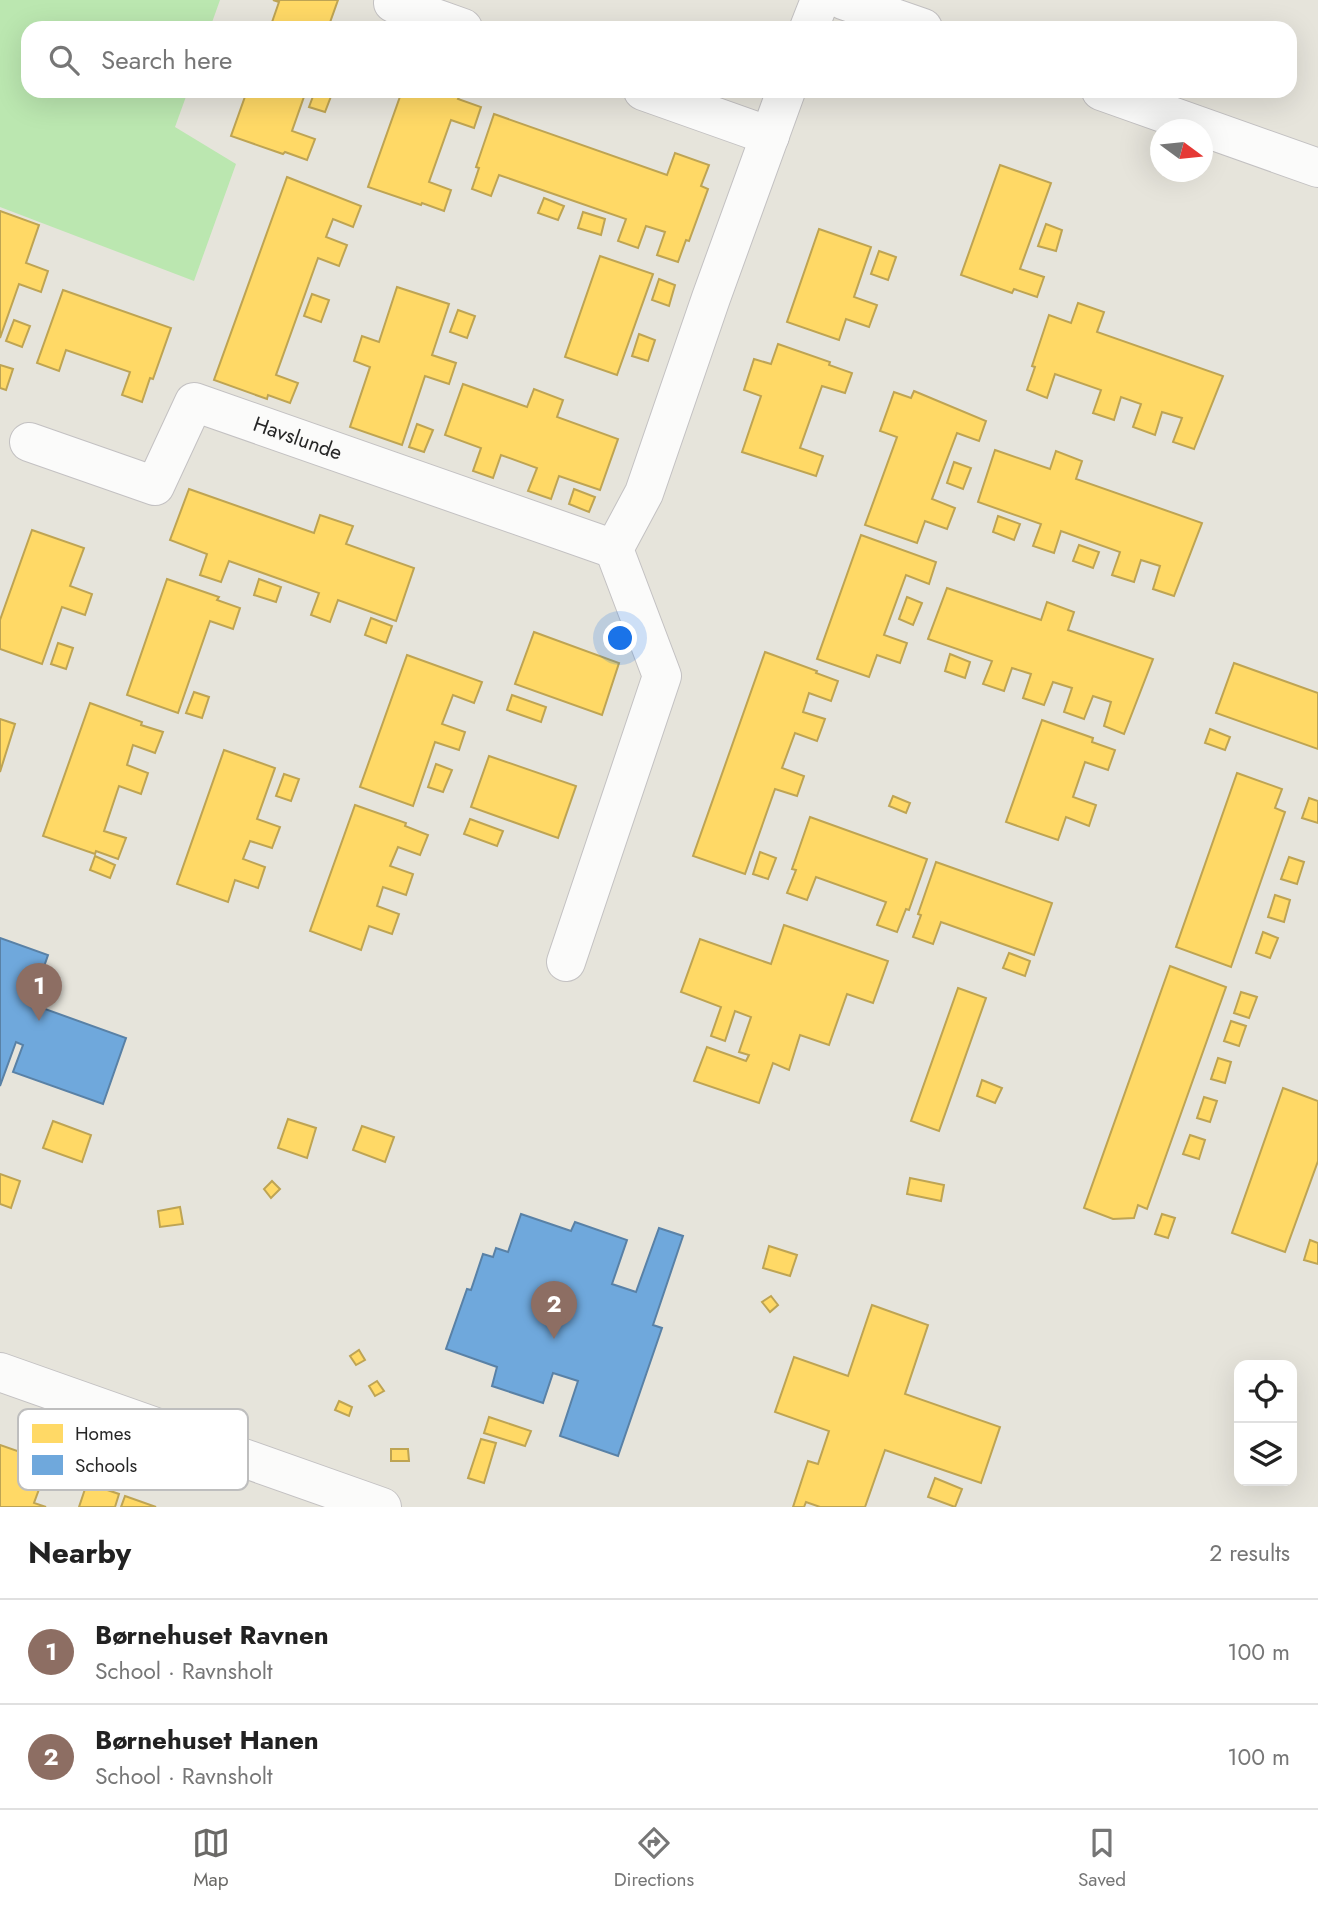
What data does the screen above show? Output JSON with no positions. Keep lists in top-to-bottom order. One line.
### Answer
{"streets":{"street":["Havslunde"]},"legend":["Homes","Schools"],"north":"right","page":{"search":"Search here","pins":["1","2"],"heading":["Nearby","2 results"],"list":[{"mark":"1","name":"Børnehuset Ravnen","note":"School · Ravnsholt","value":"100 m"},{"mark":"2","name":"Børnehuset Hanen","note":"School · Ravnsholt","value":"100 m"}],"nav":["Map","Directions","Saved"]}}
